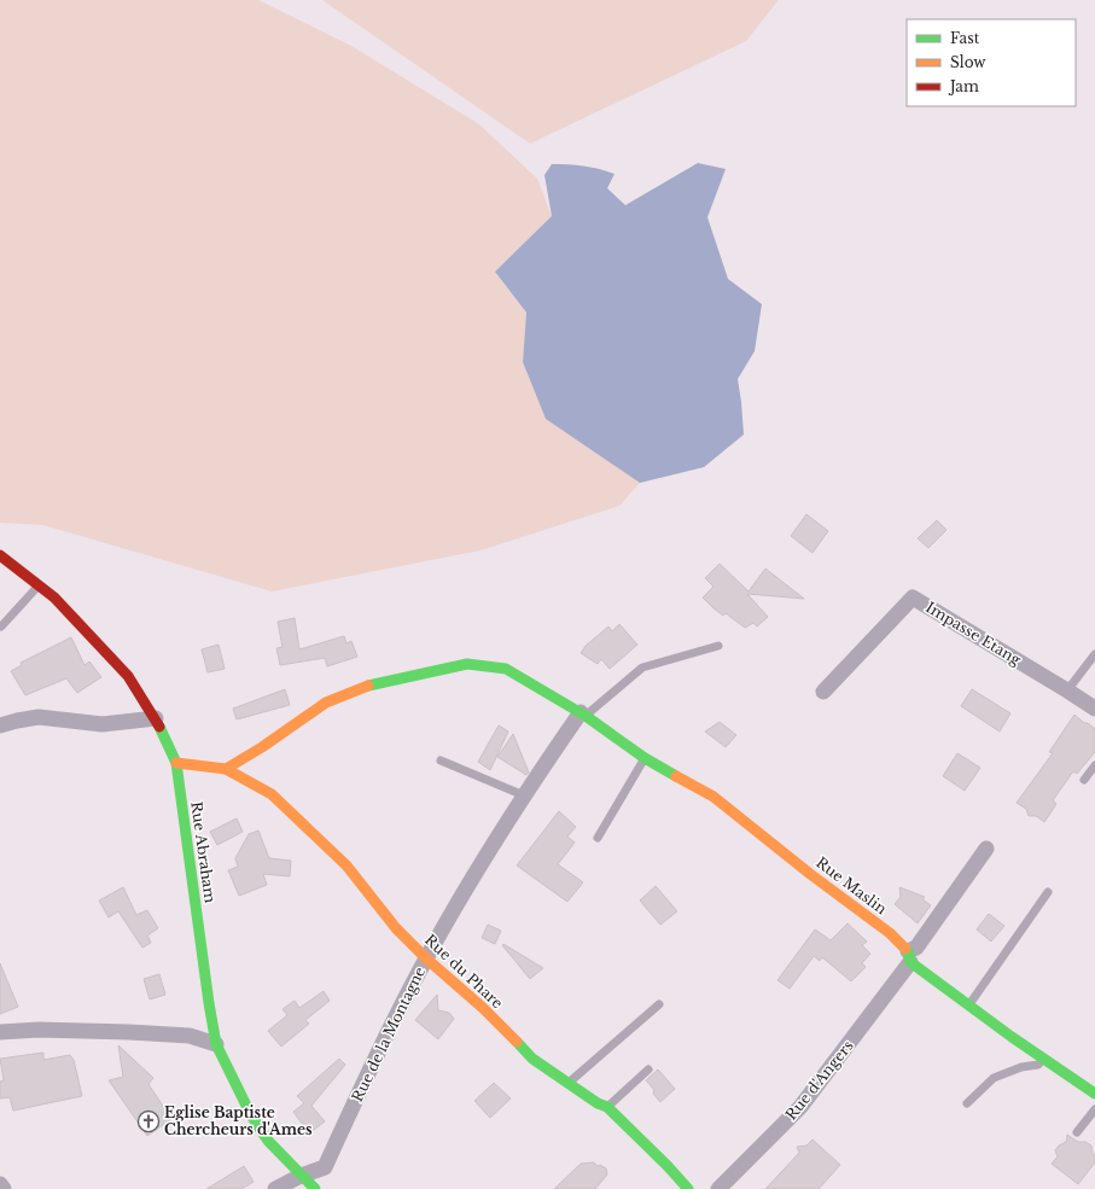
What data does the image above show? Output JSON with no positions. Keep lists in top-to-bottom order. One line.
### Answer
{"streets":{"street":["Impasse Etang","Rue Abraham","Rue Maslin","Rue du Phare","Rue de la Montagne","Rue d'Angers"]},"crossings":[["Rue Abraham","Rue de la Montagne"],["Rue Maslin","Rue du Phare"],["Rue Maslin","Rue de la Montagne"],["Rue Maslin","Rue d'Angers"],["Rue du Phare","Rue de la Montagne"]],"places":{"church":["Eglise Baptiste Chercheurs d'Ames"]},"legend":["Fast","Slow","Jam"]}
